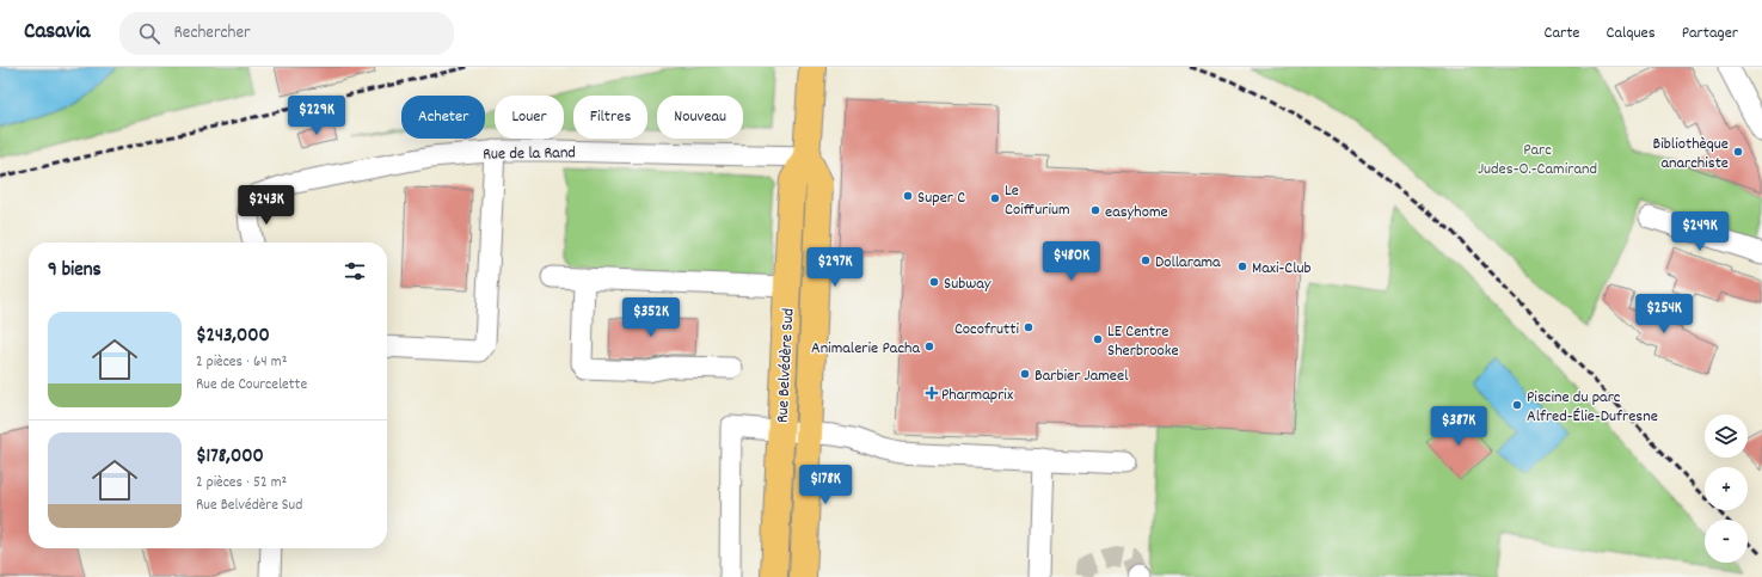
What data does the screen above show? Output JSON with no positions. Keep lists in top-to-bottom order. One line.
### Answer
{"streets":{"main road":["Rue Belvédère Sud"],"street":["Rue de la Rand"]},"crossings":[["Rue de la Rand","Rue Belvédère Sud"]],"parks":["Parc Judes-O.-Camirand"],"places":{"other":["Bibliothèque anarchiste","Super C","Le Coiffurium","easyhome","Dollarama","Maxi-Club","Subway","Cocofrutti","LE Centre Sherbrooke","Animalerie Pacha","Barbier Jameel","Piscine du parc Alfred-Élie-Dufresne"],"health":["Pharmaprix"]},"page":{"header":"Casavia","search":"Rechercher","nav":["Carte","Calques","Partager"],"price":["$229K","$243K","$249K","$480K","$297K","$254K","$352K","$387K","$178K"],"chip":["Acheter","Louer","Filtres","Nouveau"],"heading":"9 biens","list":[{"name":"$243,000","note":"2 pièces · 64 m² · Rue de Courcelette"},{"name":"$178,000","note":"2 pièces · 52 m² · Rue Belvédère Sud"}],"map_buttons":["+","−"]}}
